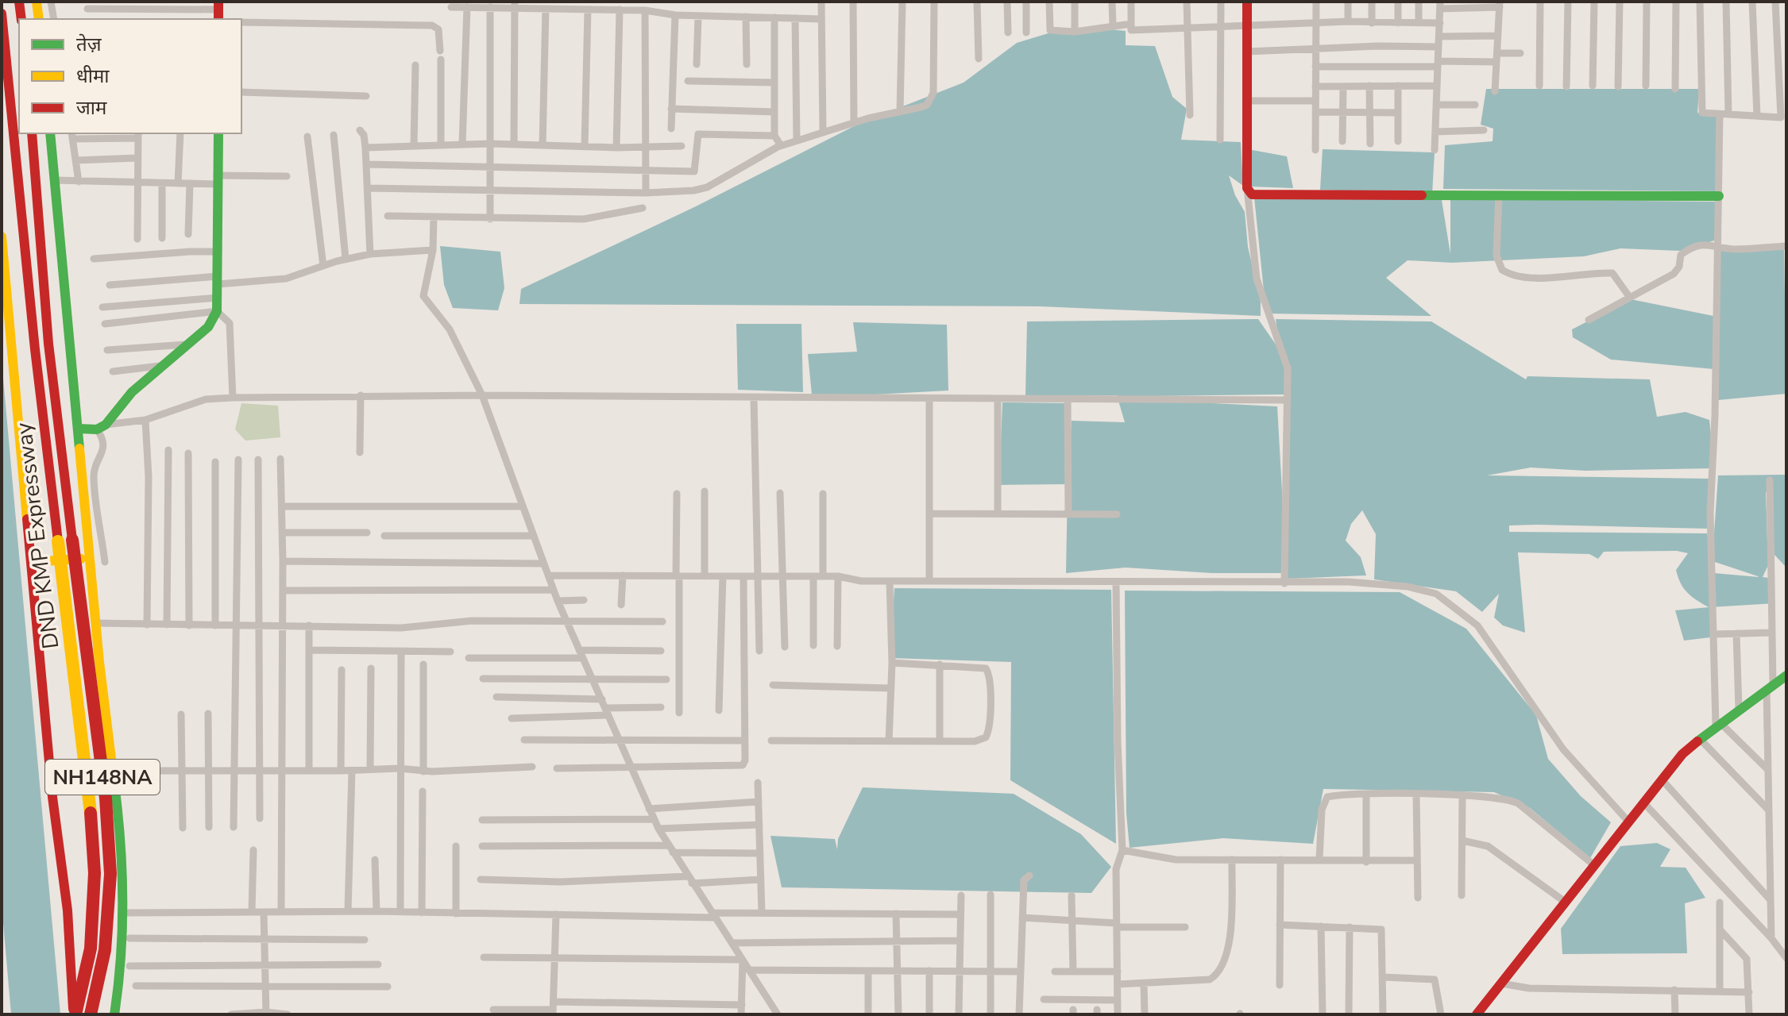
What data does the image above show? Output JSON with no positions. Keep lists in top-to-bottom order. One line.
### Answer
{"streets":{"main road":["DND KMP Expressway","NH148NA"]},"legend":["तेज़","धीमा","जाम"]}
